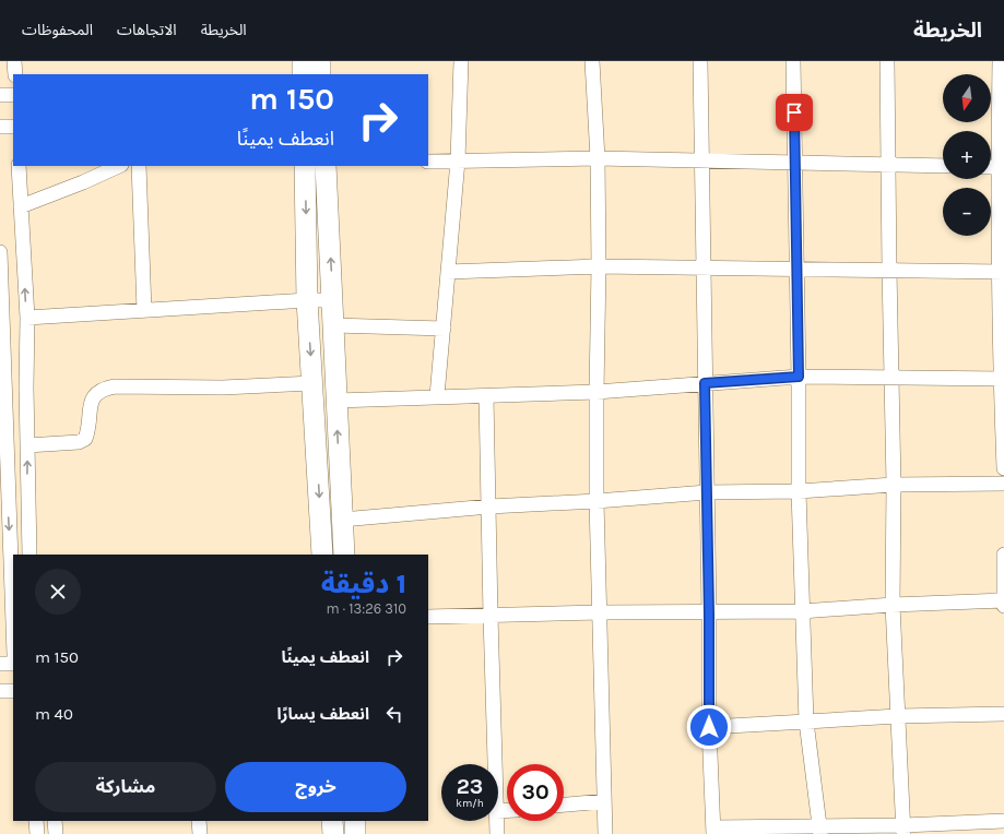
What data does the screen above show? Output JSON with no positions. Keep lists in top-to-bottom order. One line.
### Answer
{"north":"bottom","page":{"header":"الخريطة","nav":["الخريطة","الاتجاهات","المحفوظات"],"map_buttons":["+","−"],"turn":["150 m","انعطف يمينًا"],"heading":["1 دقيقة","310 m · 13:26"],"list":[{"name":"انعطف يمينًا","value":"150 m"},{"name":"انعطف يسارًا","value":"40 m"}],"buttons":["خروج","مشاركة"],"speed":"23 km/h","limit":"30"}}
